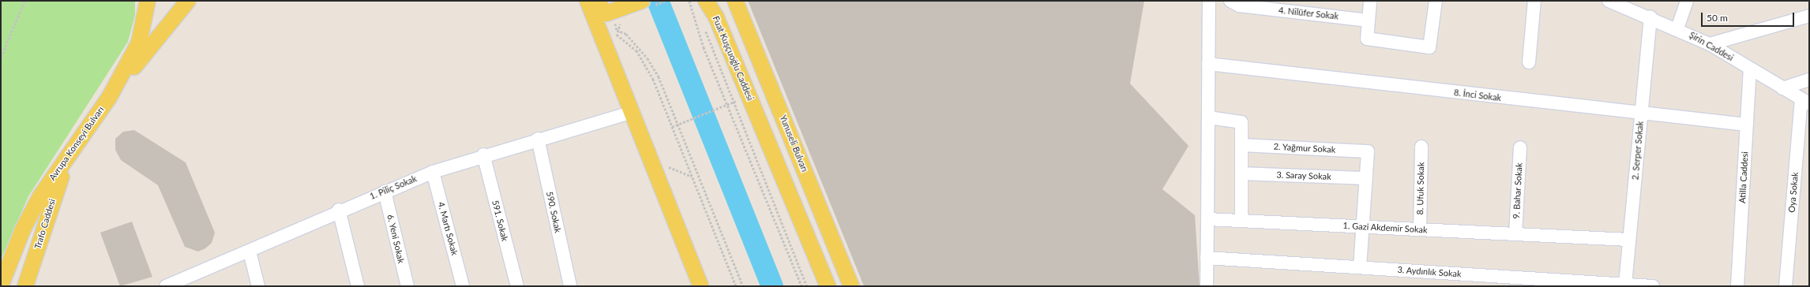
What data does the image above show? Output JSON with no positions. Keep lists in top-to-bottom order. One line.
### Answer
{"streets":{"main road":["Fuat Kuşçuoğlu Caddesi","Avrupa Konseyi Bulvarı","Yunuseli Bulvarı","Trafo Caddesi"],"street":["4. Nilüfer Sokak","Şirin Caddesi","8. İnci Sokak","2. Yağmur Sokak","2. Serper Sokak","3. Saray Sokak","Atilla Caddesi","1. Piliç Sokak","8. Ufuk Sokak","9. Bahar Sokak","Oya Sokak","590. Sokak","591. Sokak","1. Gazi Akdemir Sokak","4. Martı Sokak","6. Yeni Sokak","3. Aydınlık Sokak"]},"crossings":[["Şirin Caddesi","2. Serper Sokak"],["Şirin Caddesi","Atilla Caddesi"],["Şirin Caddesi","Oya Sokak"],["8. İnci Sokak","2. Serper Sokak"],["8. İnci Sokak","Atilla Caddesi"],["Avrupa Konseyi Bulvarı","Trafo Caddesi"],["2. Yağmur Sokak","3. Saray Sokak"],["2. Serper Sokak","1. Gazi Akdemir Sokak"],["2. Serper Sokak","3. Aydınlık Sokak"],["1. Piliç Sokak","590. Sokak"],["1. Piliç Sokak","591. Sokak"],["1. Piliç Sokak","4. Martı Sokak"],["1. Piliç Sokak","6. Yeni Sokak"],["8. Ufuk Sokak","1. Gazi Akdemir Sokak"],["9. Bahar Sokak","1. Gazi Akdemir Sokak"]],"scale_bar":"50 m"}
